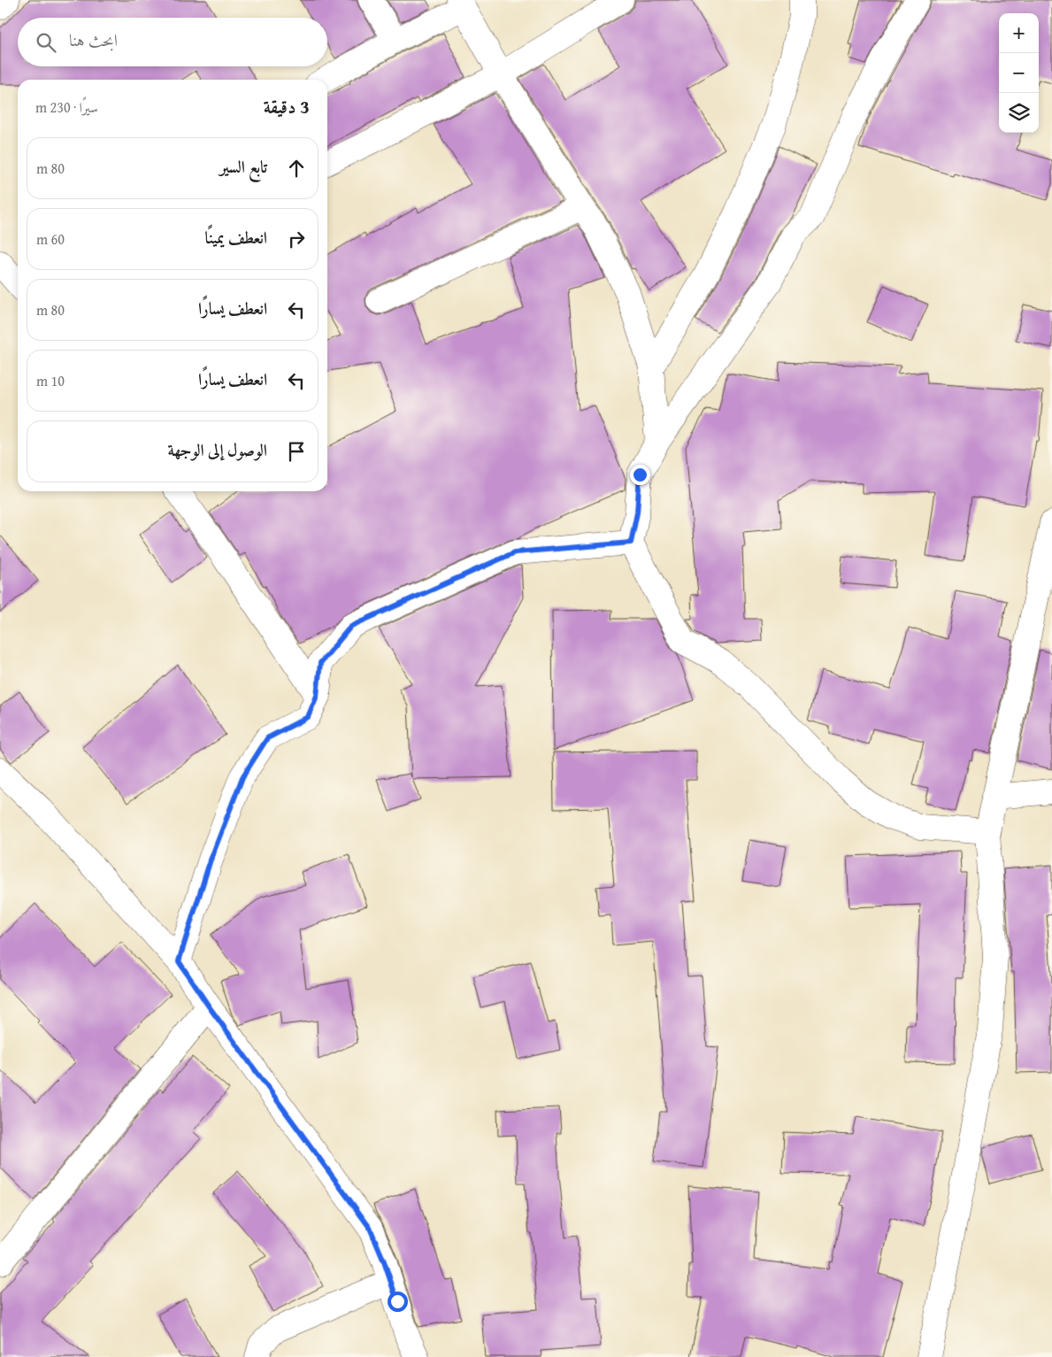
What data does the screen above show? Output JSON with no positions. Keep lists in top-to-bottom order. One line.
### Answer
{"page":{"map_buttons":["+","−"],"search":"ابحث هنا","heading":["3 دقيقة","سيرًا · 230 m"],"list":[["تابع السير","80 m"],["انعطف يمينًا","60 m"],["انعطف يسارًا","80 m"],["انعطف يسارًا","10 m"],"الوصول إلى الوجهة"]}}
